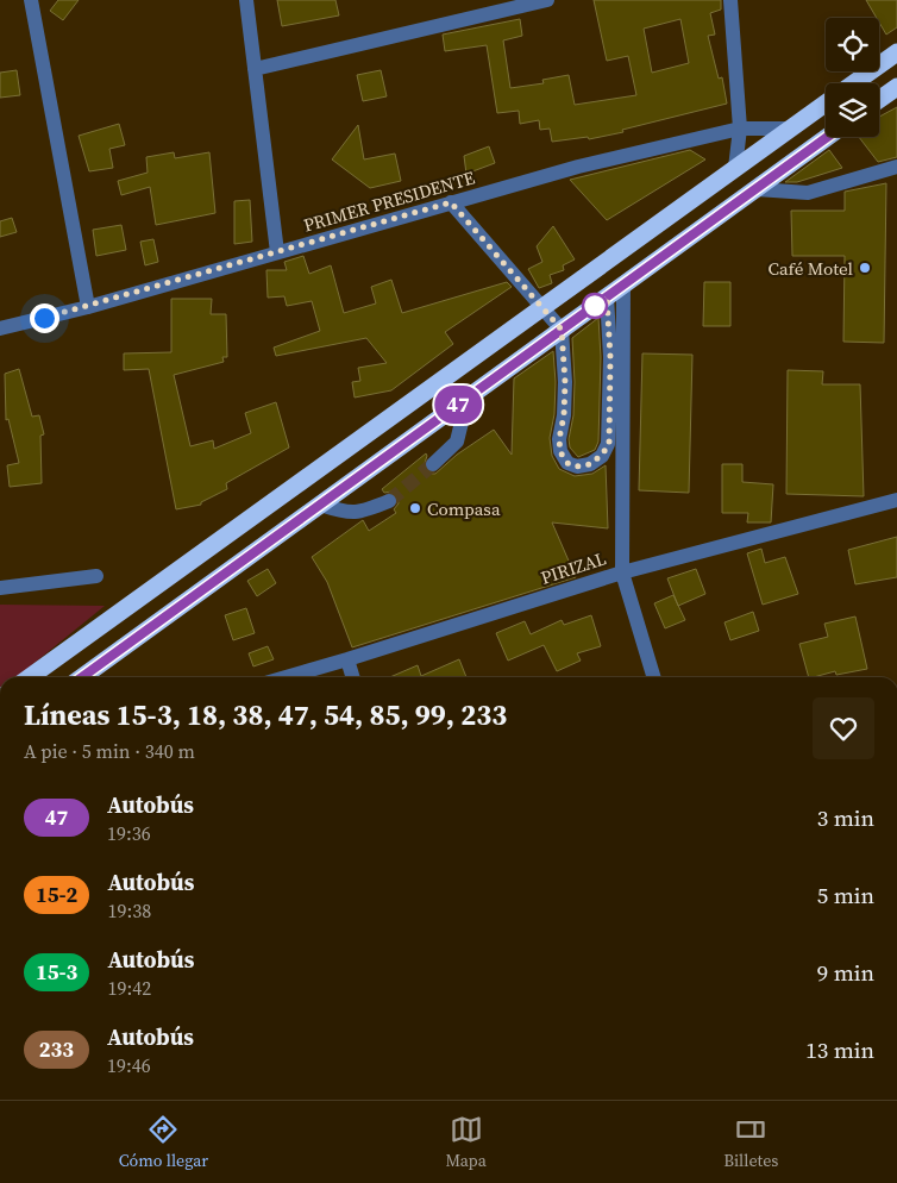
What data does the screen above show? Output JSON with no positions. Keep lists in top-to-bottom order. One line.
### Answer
{"streets":{"street":["PRIMER PRESIDENTE","PIRIZAL"]},"places":["Café Motel","Compasa"],"lines":["bus line 47"],"page":{"on_map":"47","heading":["Líneas 15-3, 18, 38, 47, 54, 85, 99, 233","A pie · 5 min · 340 m"],"list":[{"mark":"47","name":"Autobús","note":"19:36","value":"3 min"},{"mark":"15-2","name":"Autobús","note":"19:38","value":"5 min"},{"mark":"15-3","name":"Autobús","note":"19:42","value":"9 min"},{"mark":"233","name":"Autobús","note":"19:46","value":"13 min"}],"tabs":["Cómo llegar","Mapa","Billetes"]}}
